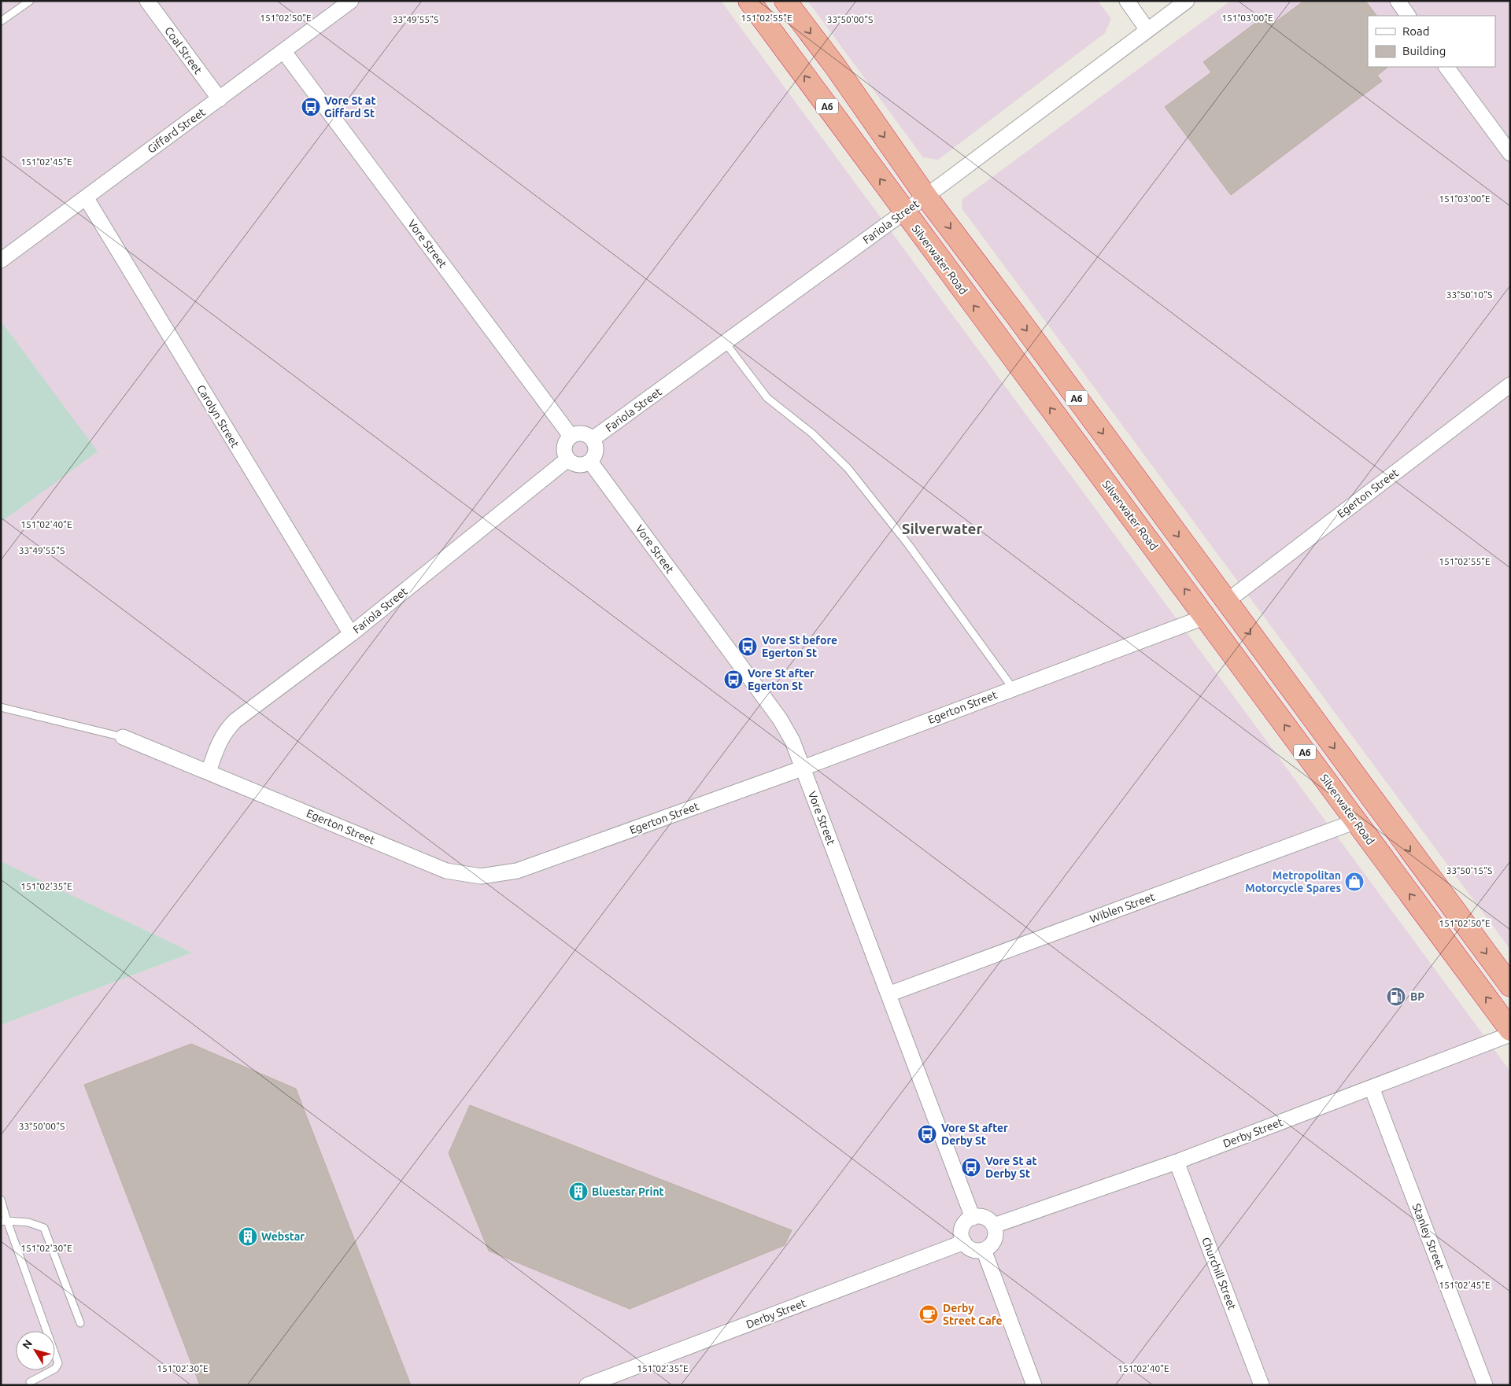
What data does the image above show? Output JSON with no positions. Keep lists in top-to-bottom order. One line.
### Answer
{"streets":{"highway":["A6","Silverwater Road"],"street":["Coal Street","Giffard Street","Fariola Street","Vore Street","Carolyn Street","Egerton Street","Wiblen Street","Derby Street","Stanley Street","Churchill Street"]},"crossings":[["Coal Street","Giffard Street"],["A6","Fariola Street"],["A6","Egerton Street"],["Giffard Street","Vore Street"],["Giffard Street","Carolyn Street"],["Fariola Street","Vore Street"],["Fariola Street","Silverwater Road"],["Fariola Street","Carolyn Street"],["Fariola Street","Egerton Street"],["Vore Street","Egerton Street"],["Vore Street","Wiblen Street"],["Vore Street","Derby Street"],["Silverwater Road","Egerton Street"],["Silverwater Road","Wiblen Street"],["Derby Street","Stanley Street"],["Derby Street","Churchill Street"]],"districts":["Silverwater"],"places":{"bus stop":["Vore St at Giffard St","Vore St before Egerton St","Vore St after Egerton St","Vore St after Derby St","Vore St at Derby St"],"shop":["Metropolitan Motorcycle Spares"],"fuel station":["BP"],"building":["Bluestar Print","Webstar"],"cafe":["Derby Street Cafe"]},"legend":["Road","Building"],"north":"top left","coordinates":["151°02'50\"E","151°02'55\"E","151°03'00\"E","33°49'55\"S","33°50'00\"S","151°02'45\"E","33°50'10\"S","151°02'40\"E","33°50'15\"S","151°02'35\"E","151°02'30\"E"]}
